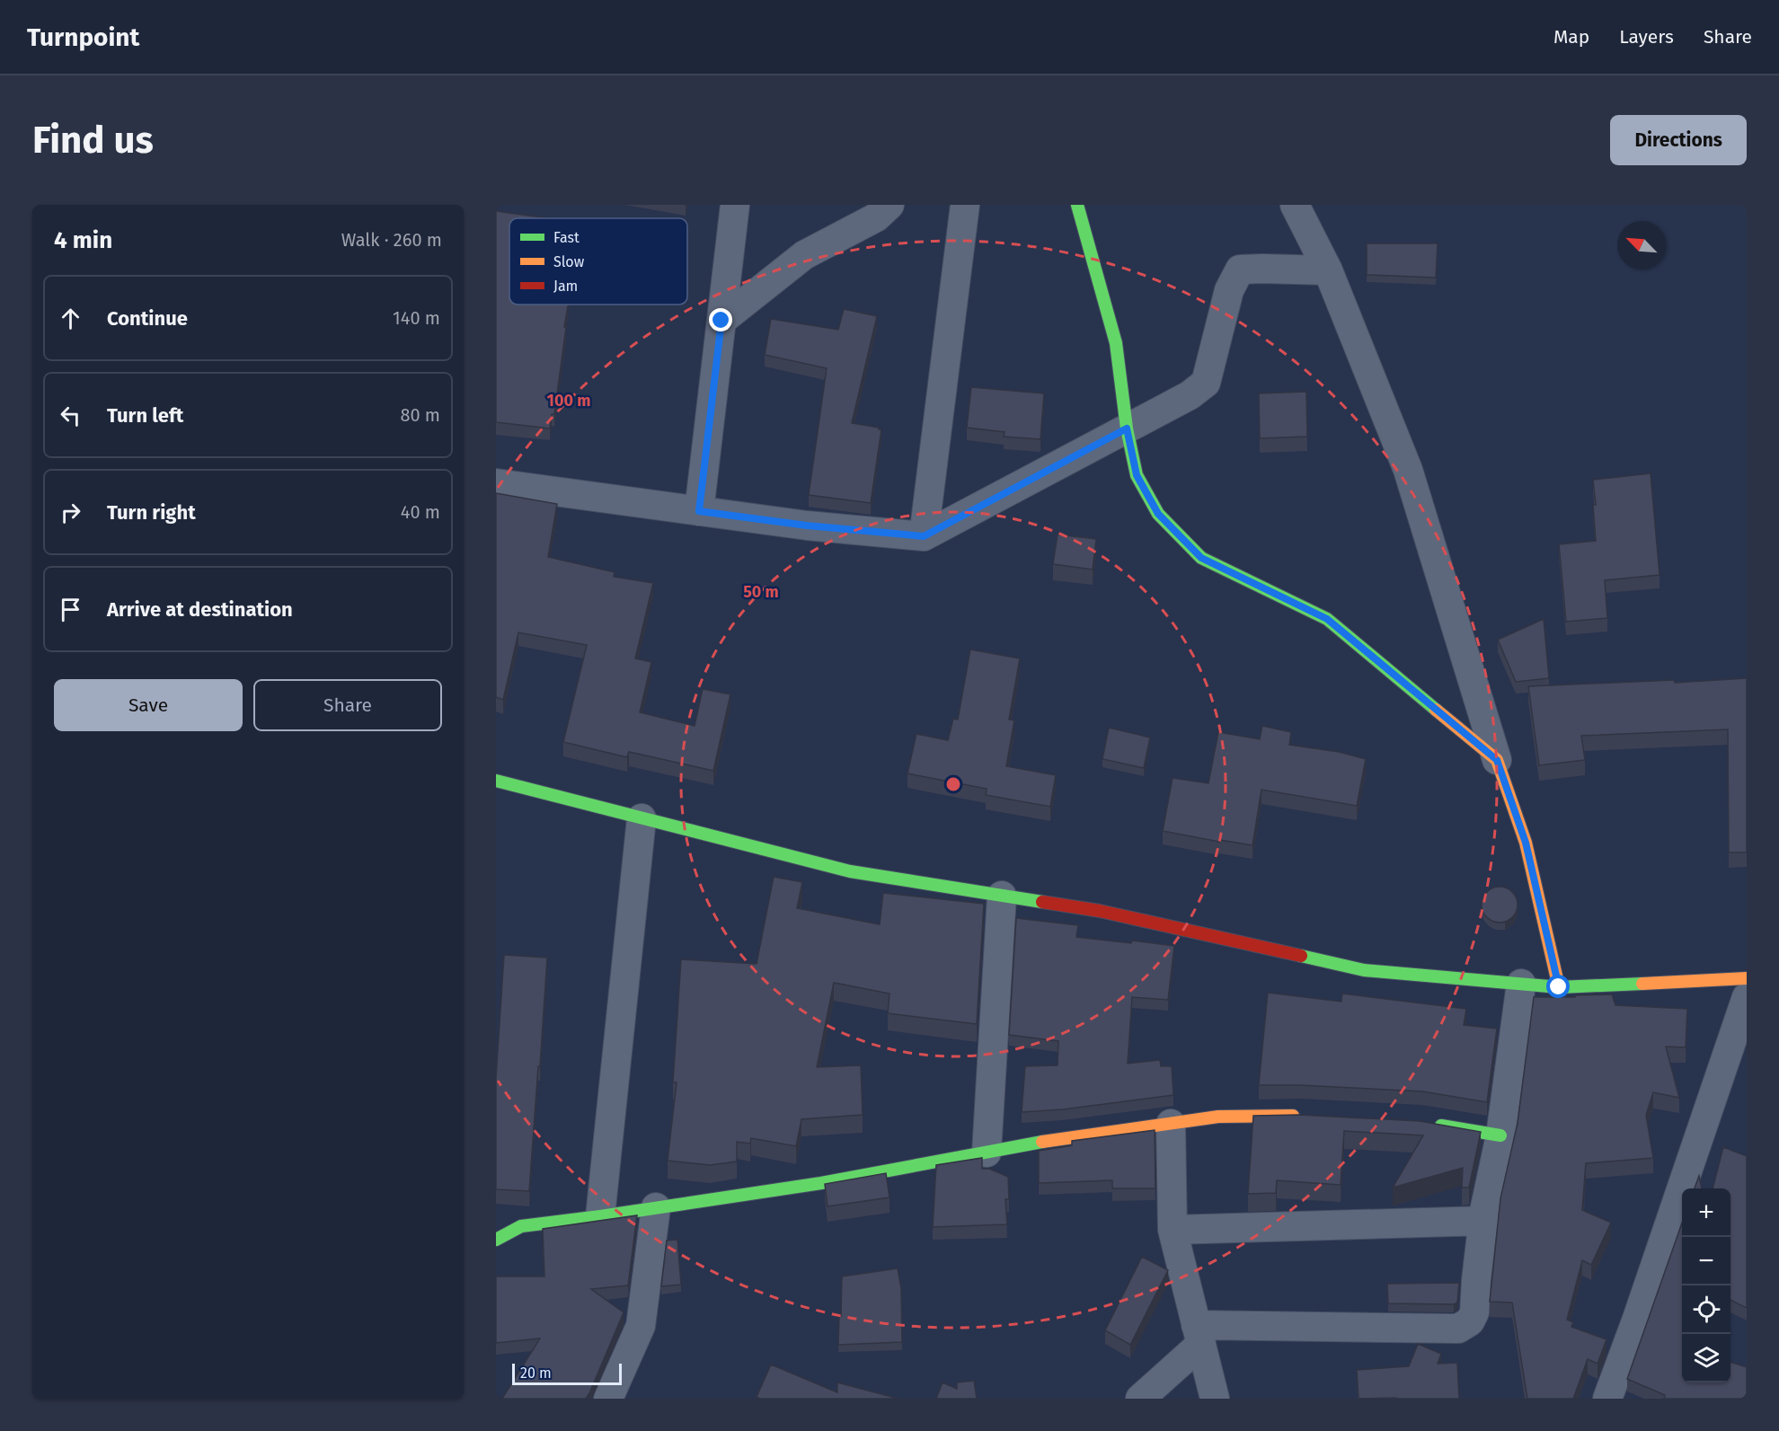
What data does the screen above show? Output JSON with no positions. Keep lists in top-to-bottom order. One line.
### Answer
{"legend":["Fast","Slow","Jam"],"scale_bar":"20 m","north":"top left","page":{"header":"Turnpoint","nav":["Map","Layers","Share"],"buttons":["Directions",["Save","Share"]],"title":"Find us","heading":["4 min","Walk · 260 m"],"list":[["Continue","140 m"],["Turn left","80 m"],["Turn right","40 m"],"Arrive at destination"],"map_buttons":["+","−"],"scale":"20 m"},"rings":["100 m","50 m"]}
